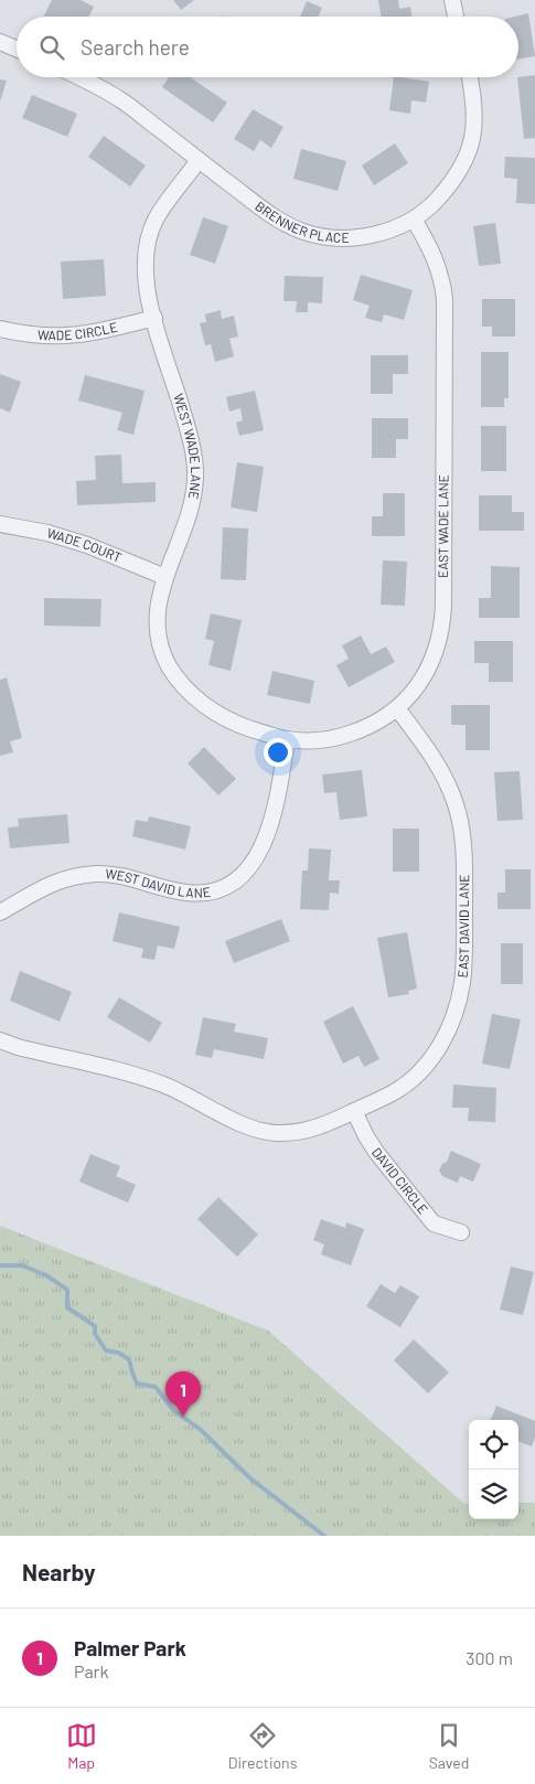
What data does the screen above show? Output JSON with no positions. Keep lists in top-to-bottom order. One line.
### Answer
{"streets":{"street":["BRENNER PLACE","WADE CIRCLE","WEST WADE LANE","EAST WADE LANE","WADE COURT","WEST DAVID LANE","EAST DAVID LANE","DAVID CIRCLE"]},"crossings":[["BRENNER PLACE","WEST WADE LANE"],["BRENNER PLACE","EAST WADE LANE"],["WADE CIRCLE","WEST WADE LANE"],["WEST WADE LANE","EAST WADE LANE"],["WEST WADE LANE","WADE COURT"],["WEST WADE LANE","WEST DAVID LANE"],["EAST WADE LANE","WEST DAVID LANE"],["EAST WADE LANE","EAST DAVID LANE"],["EAST DAVID LANE","DAVID CIRCLE"]],"page":{"search":"Search here","pins":"1","heading":"Nearby","list":[{"mark":"1","name":"Palmer Park","note":"Park","value":"300 m"}],"nav":["Map","Directions","Saved"]}}
